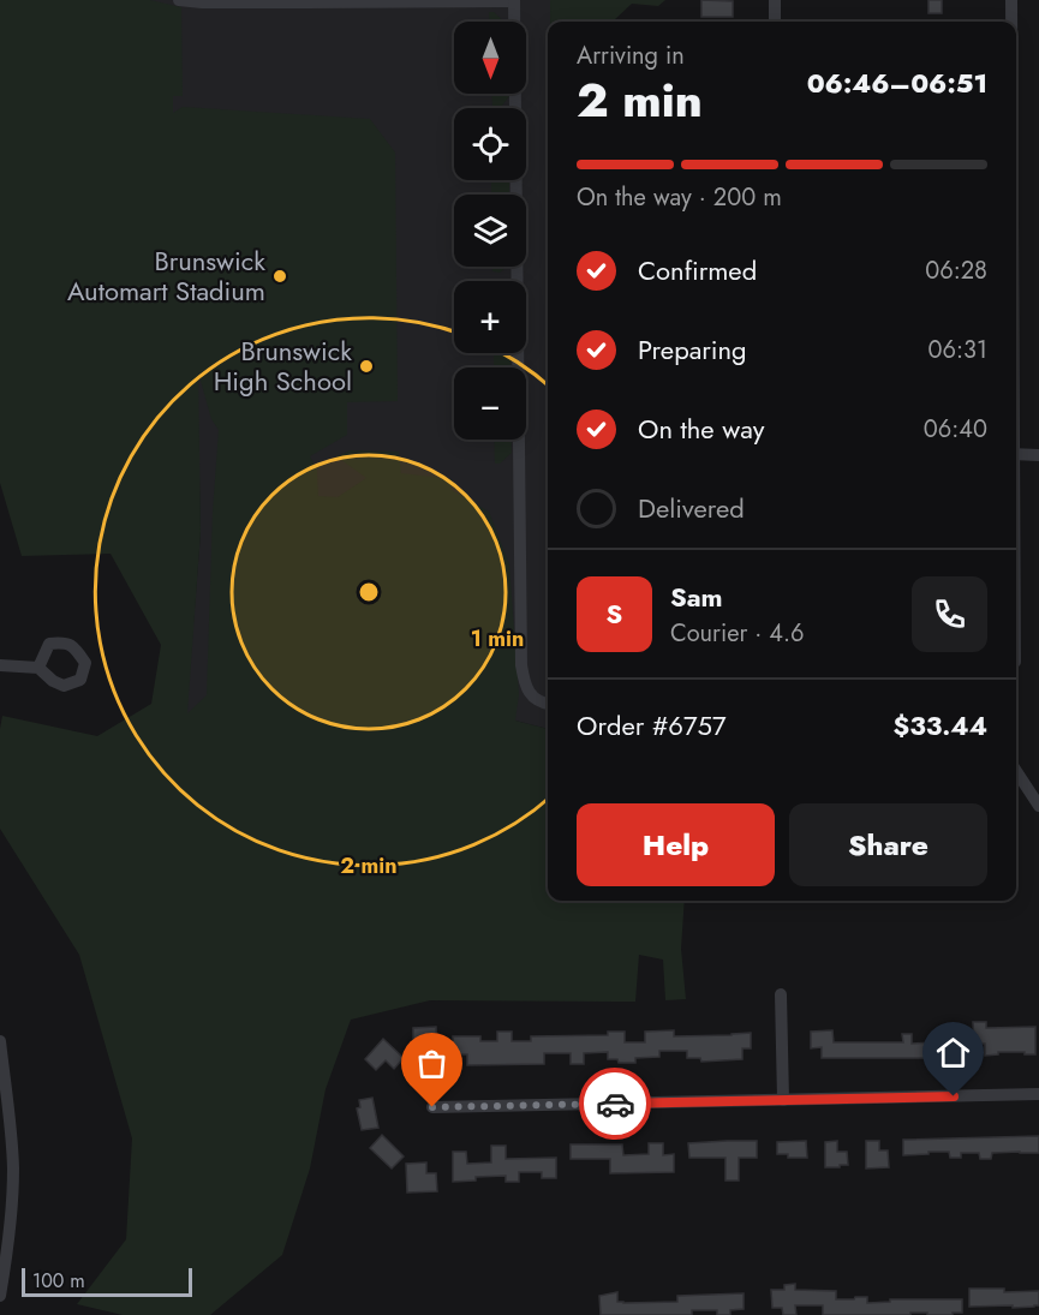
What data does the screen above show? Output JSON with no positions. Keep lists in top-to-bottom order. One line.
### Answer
{"places":["Brunswick Automart Stadium","Brunswick High School"],"scale_bar":"100 m","north":"bottom","page":{"map_buttons":["+","−"],"heading":["2 min","Arriving in","06:46–06:51"],"panel":["Sam","Courier · 4.6","Order #6757","$33.44"],"bar":"On the way · 200 m","list":[["Confirmed","06:28"],["Preparing","06:31"],["On the way","06:40"],"Delivered"],"round":"S","buttons":["Help","Share"],"scale":"100 m"},"rings":["1 min","2 min"]}
